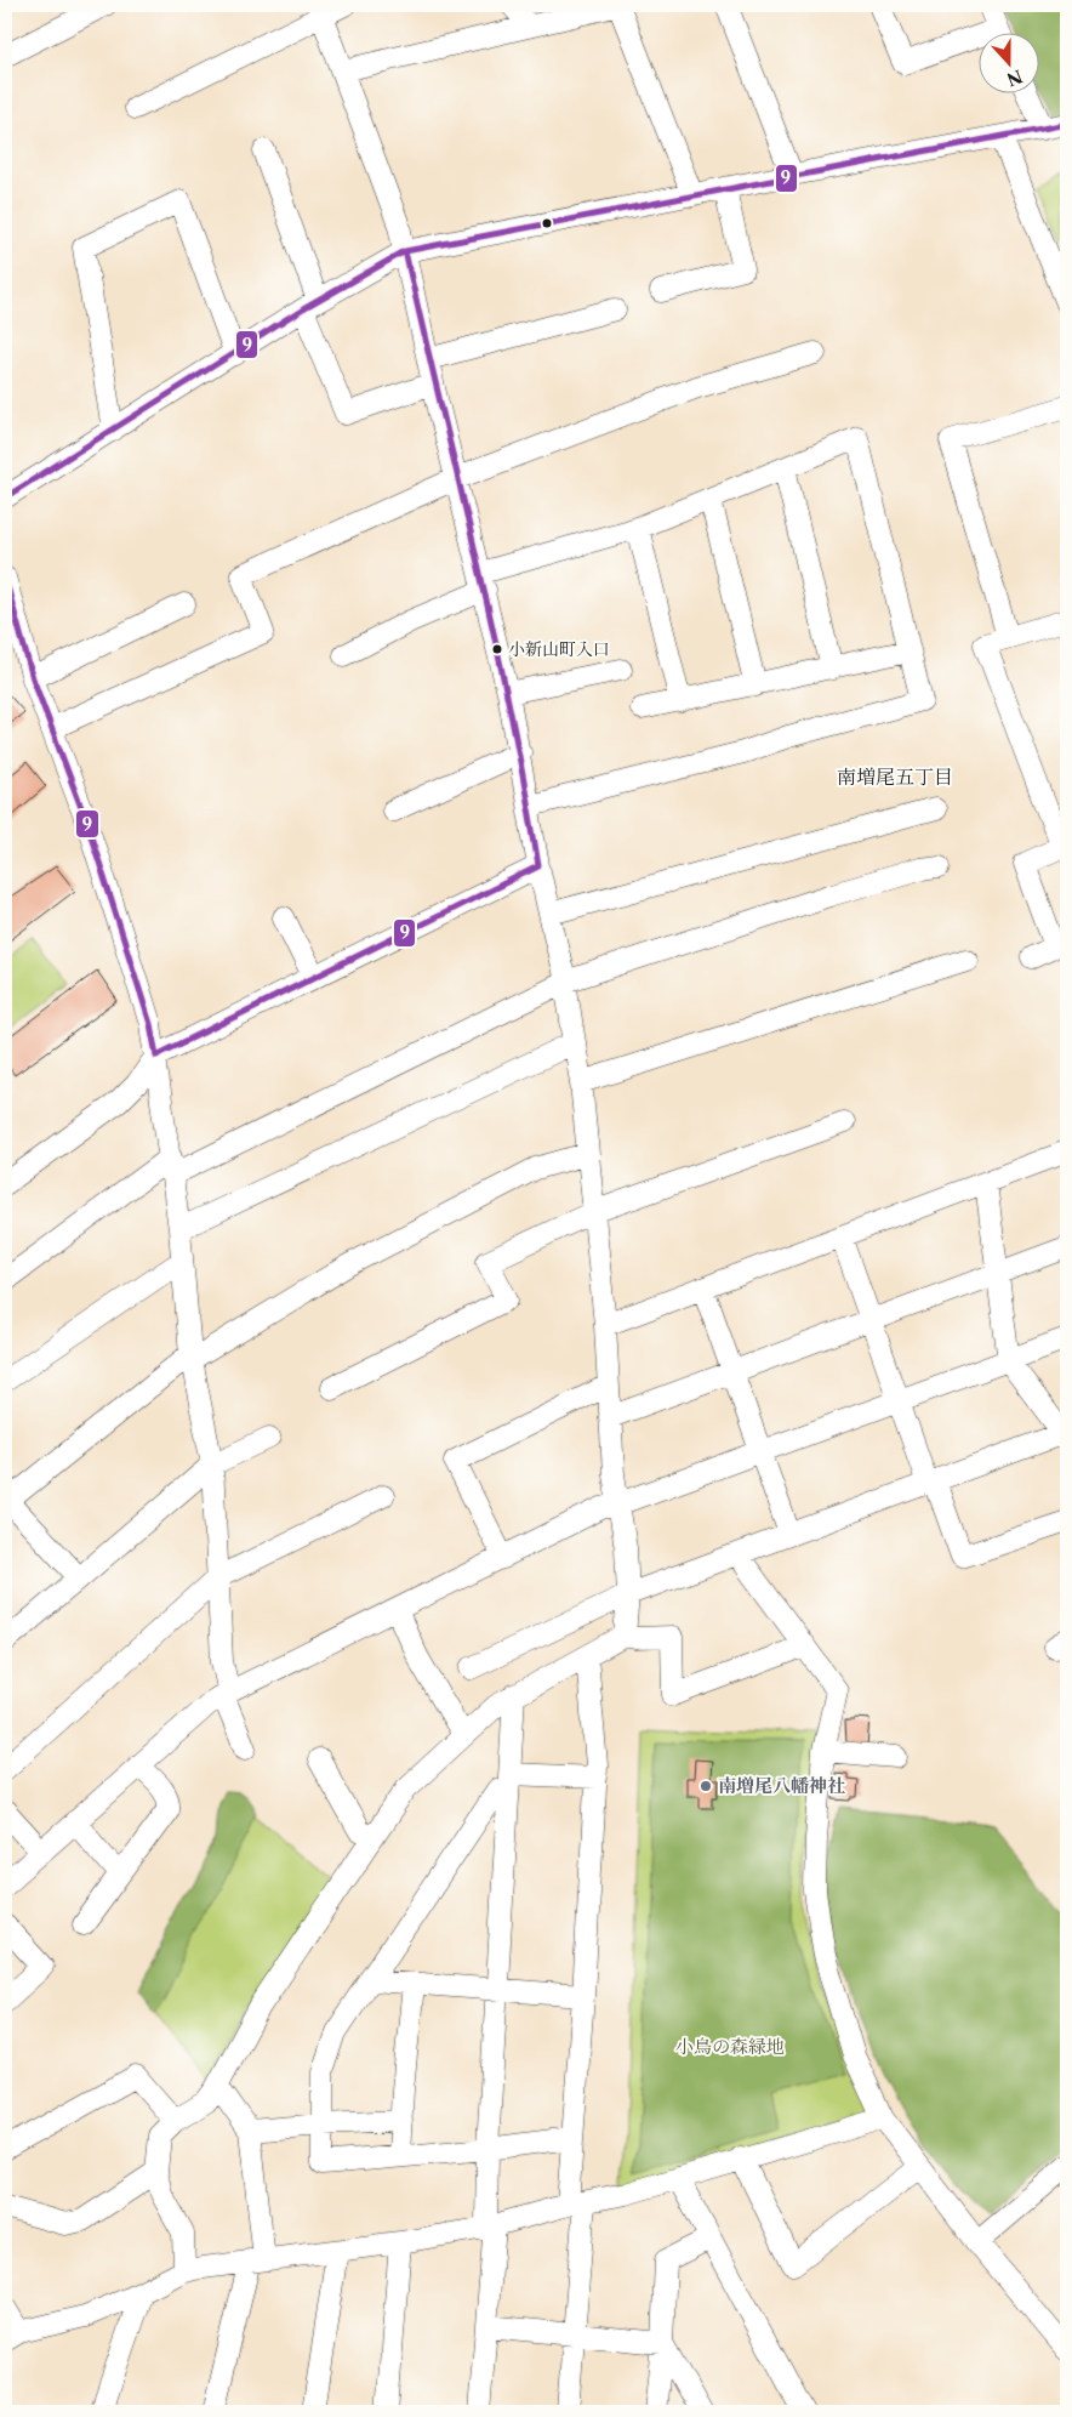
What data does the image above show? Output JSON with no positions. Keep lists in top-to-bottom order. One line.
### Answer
{"districts":["南増尾五丁目"],"parks":["小鳥の森緑地"],"places":["小新山町入口","南増尾八幡神社"],"lines":["transit line 9"],"north":"bottom"}
